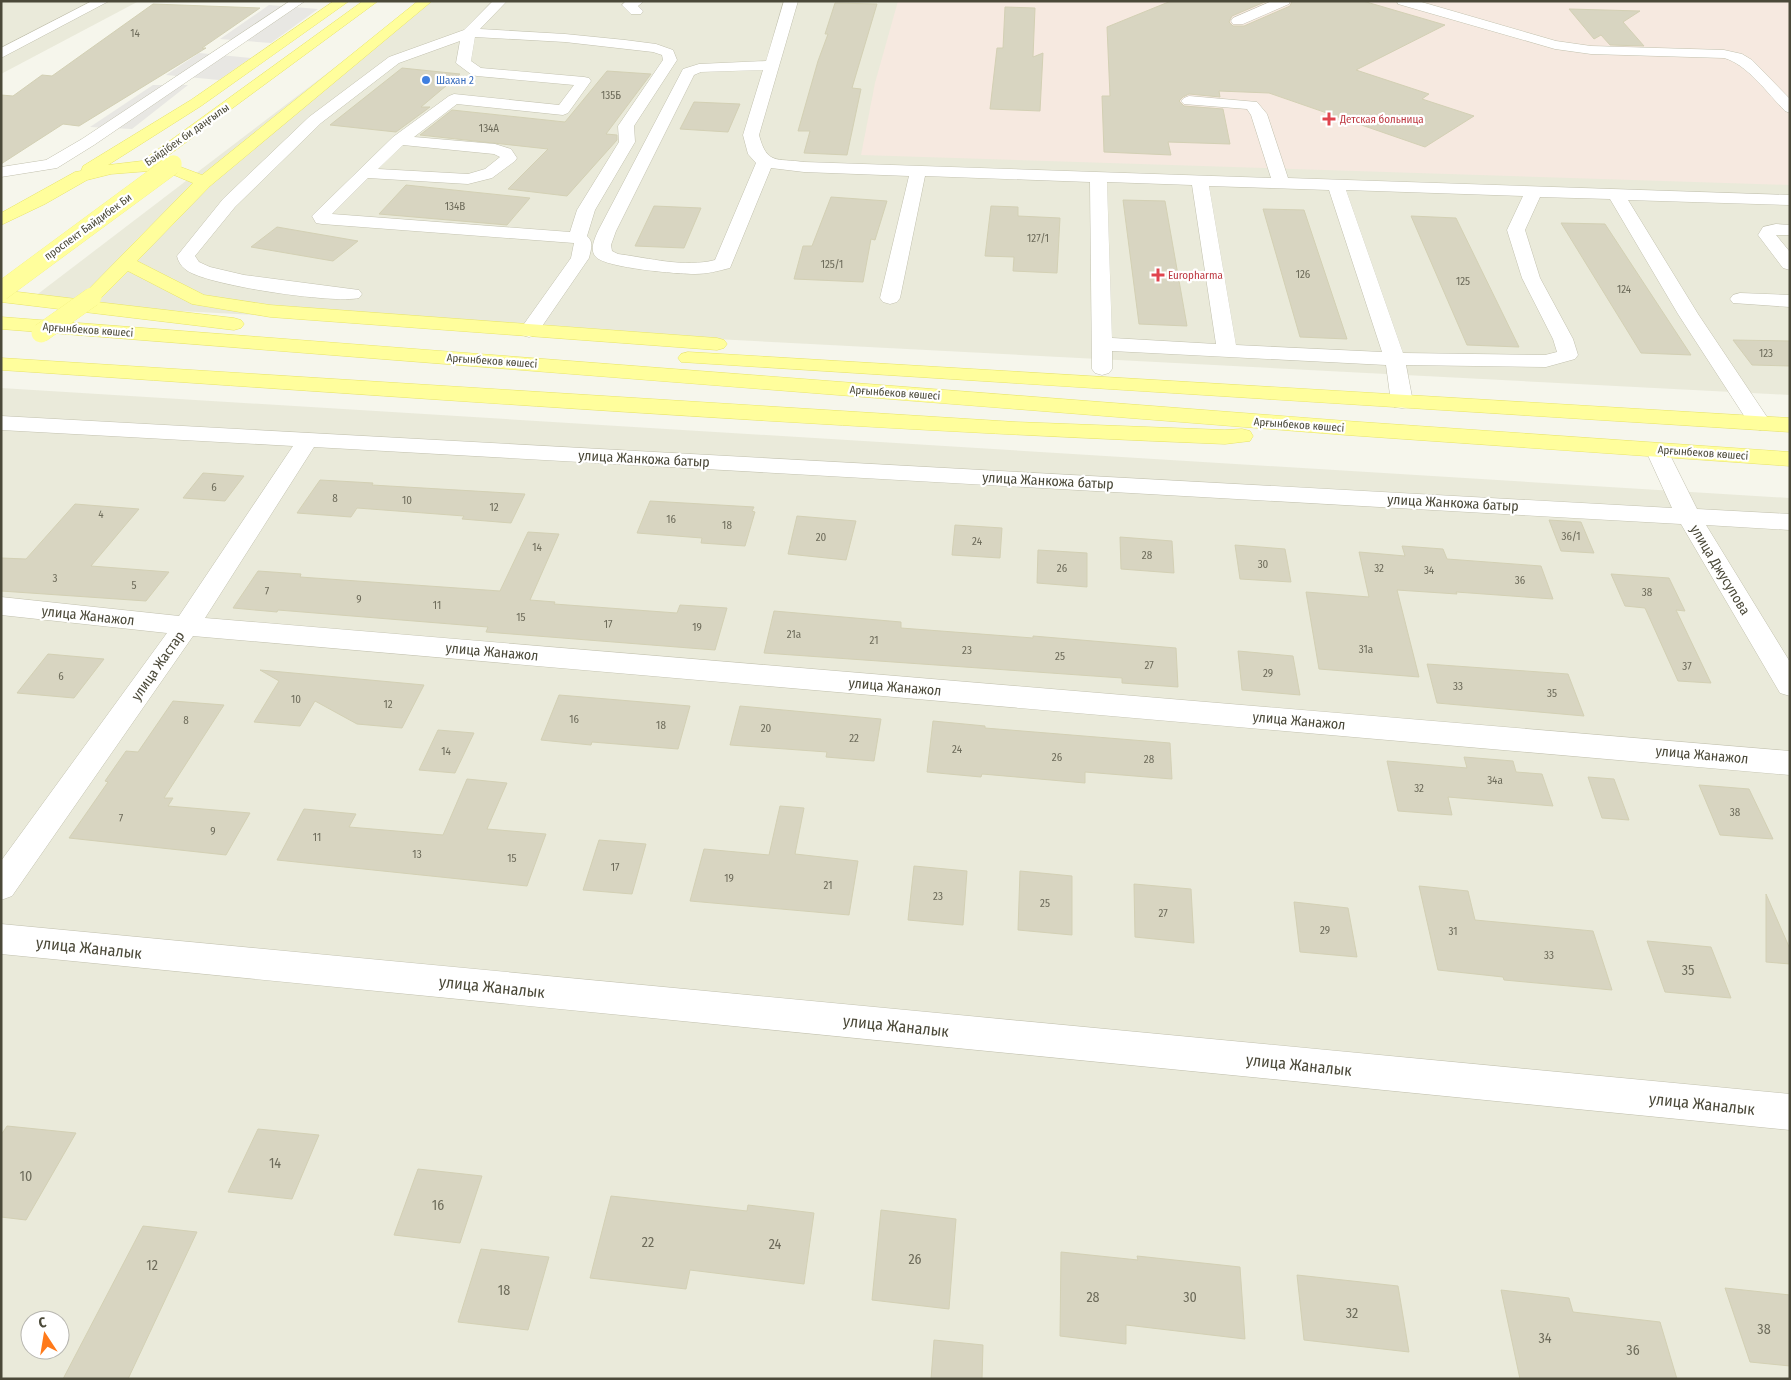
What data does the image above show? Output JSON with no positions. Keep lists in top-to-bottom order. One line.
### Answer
{"streets":{"main road":["Бәйдібек би даңғылы","проспект Байдибек Би","Арғынбеков көшесі"],"street":["улица Жанкожа батыр","улица Джусупова","улица Жанажол","улица Жастар","улица Жаналык"]},"crossings":[["Арғынбеков көшесі","улица Джусупова"],["улица Жанкожа батыр","улица Джусупова"],["улица Жанкожа батыр","улица Жастар"],["улица Жанажол","улица Жастар"]],"places":{"other":["Шахан 2"],"health":["Детская больница","Europharma"]},"house_numbers":["14","135Б","134А","134В","127/1","125/1","126","125","124","123","6","8","10","12","4","16","18","36/1","20","24","14","28","30","26","32","34","3","36","5","7","38","9","11","15","17","19","21а","21","31а","23","25","27","37","29","6","33","35","10","12","16","8","18","20","22","24","14","26","28","34а","32","38","7","9","11","13","15","17","19","21","23","25","27","29","31","33","35","14","10","16","22","24","26","12","18","28","30","32","38","34","36"],"north":"top"}
